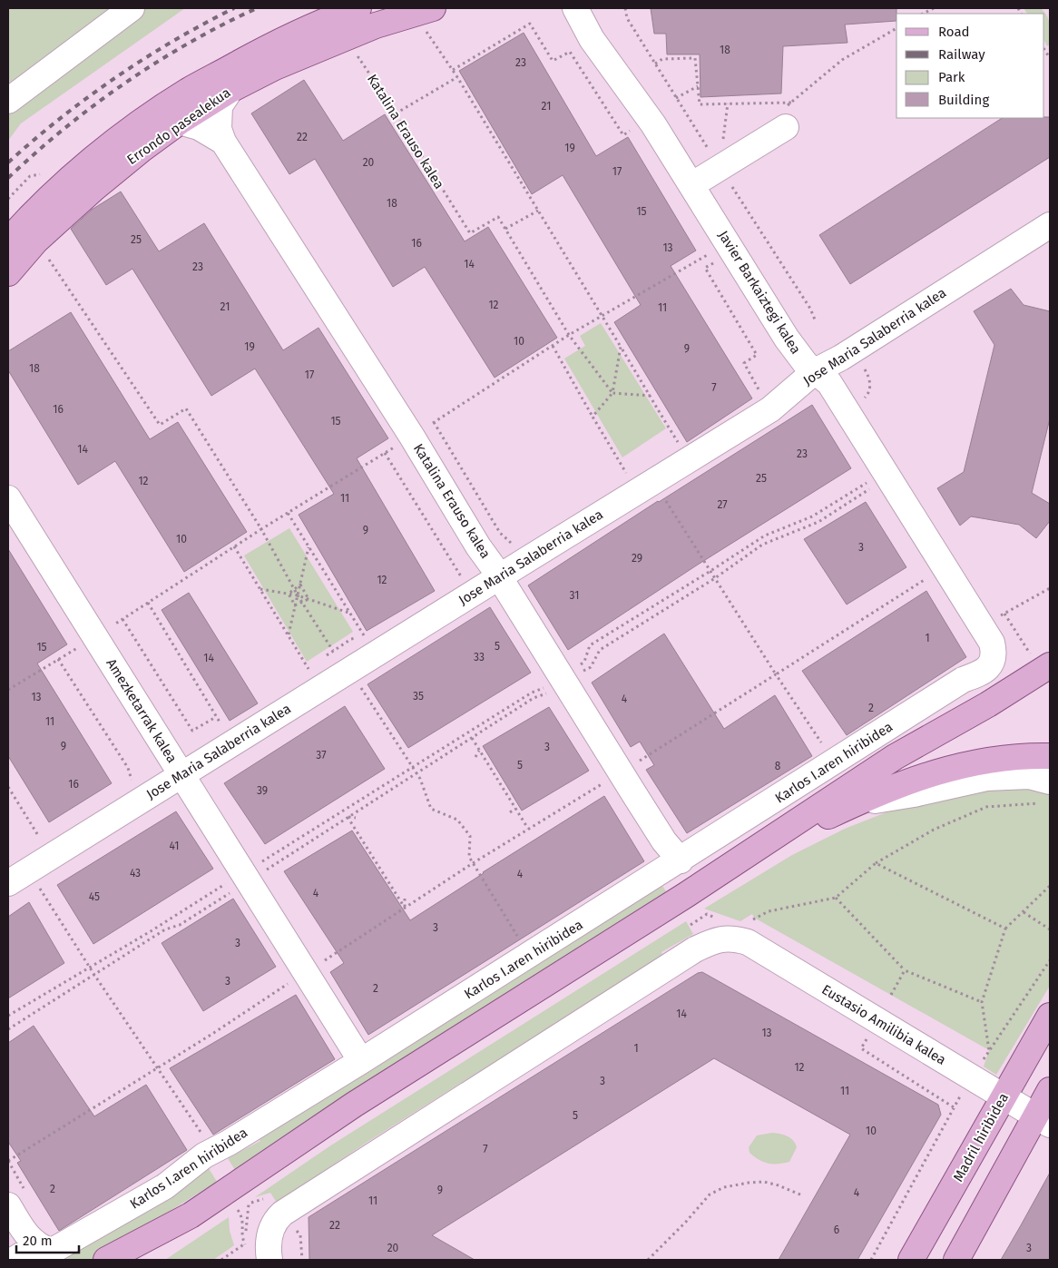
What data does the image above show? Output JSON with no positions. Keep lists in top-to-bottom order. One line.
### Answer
{"streets":{"main road":["Errondo pasealekua","Madril hiribidea"],"street":["Katalina Erauso kalea","Javier Barkaiztegi kalea","Jose Maria Salaberria kalea","Amezketarrak kalea","Karlos I.aren hiribidea","Eustasio Amilibia kalea"]},"crossings":[["Errondo pasealekua","Katalina Erauso kalea"],["Katalina Erauso kalea","Jose Maria Salaberria kalea"],["Katalina Erauso kalea","Karlos I.aren hiribidea"],["Javier Barkaiztegi kalea","Jose Maria Salaberria kalea"],["Javier Barkaiztegi kalea","Karlos I.aren hiribidea"],["Jose Maria Salaberria kalea","Amezketarrak kalea"],["Amezketarrak kalea","Karlos I.aren hiribidea"],["Eustasio Amilibia kalea","Madril hiribidea"]],"house_numbers":["18","23","21","22","19","20","17","18","15","25","16","13","14","23","12","21","11","10","19","9","18","17","7","16","15","14","23","25","12","11","27","9","10","3","29","12","31","1","5","15","33","14","35","13","4","2","11","9","3","37","5","8","16","39","41","43","4","4","45","3","3","3","2","14","13","1","12","3","11","5","10","7","2","9","4","11","22","6","20","3"],"legend":["Road","Railway","Park","Building"],"scale_bar":"20 m"}
